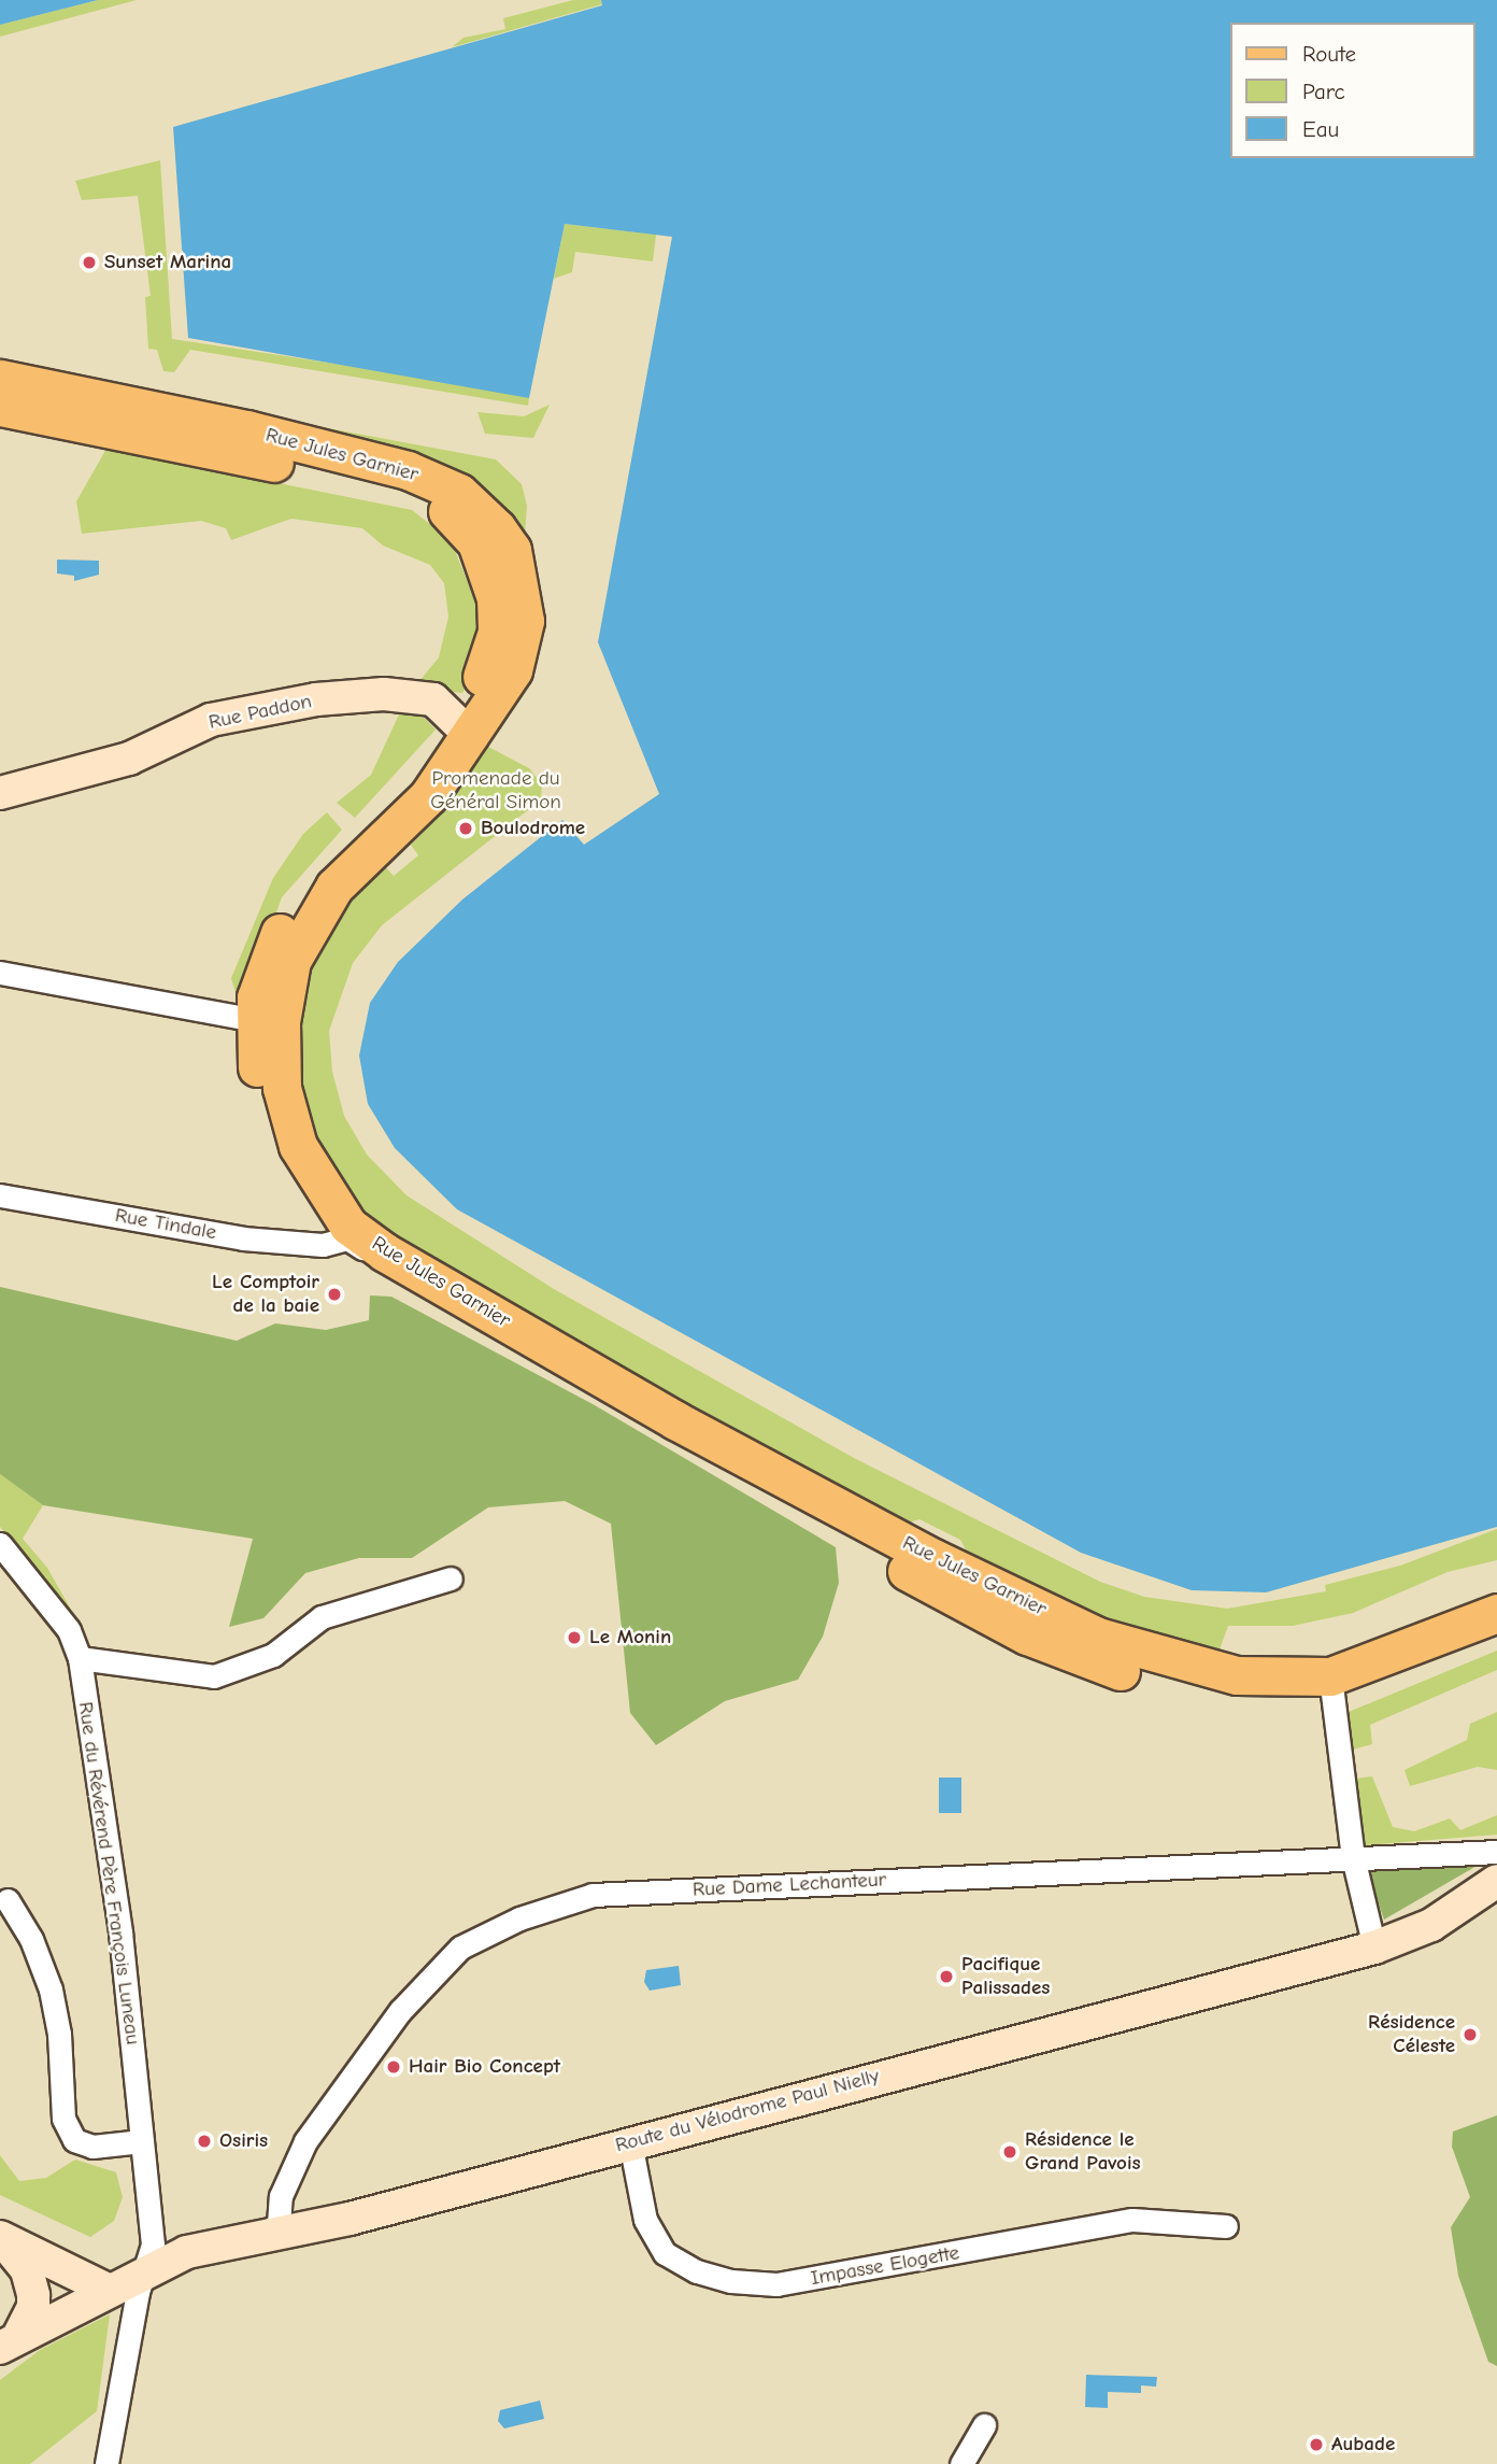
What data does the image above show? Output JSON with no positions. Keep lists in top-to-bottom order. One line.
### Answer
{"streets":{"main road":["Rue Jules Garnier"],"street":["Rue Paddon","Rue Tindale","Rue du Révérend Père François Luneau","Rue Dame Lechanteur","Route du Vélodrome Paul Nielly","Impasse Elogette"]},"crossings":[["Rue Jules Garnier","Rue Paddon"],["Rue Jules Garnier","Rue Tindale"],["Rue du Révérend Père François Luneau","Route du Vélodrome Paul Nielly"],["Rue Dame Lechanteur","Route du Vélodrome Paul Nielly"],["Route du Vélodrome Paul Nielly","Impasse Elogette"]],"parks":["Promenade du Général Simon"],"places":["Sunset Marina","Boulodrome","Le Comptoir de la baie","Le Monin","Pacifique Palissades","Résidence Céleste","Hair Bio Concept","Osiris","Résidence le Grand Pavois","Aubade"],"legend":["Route","Parc","Eau"]}
